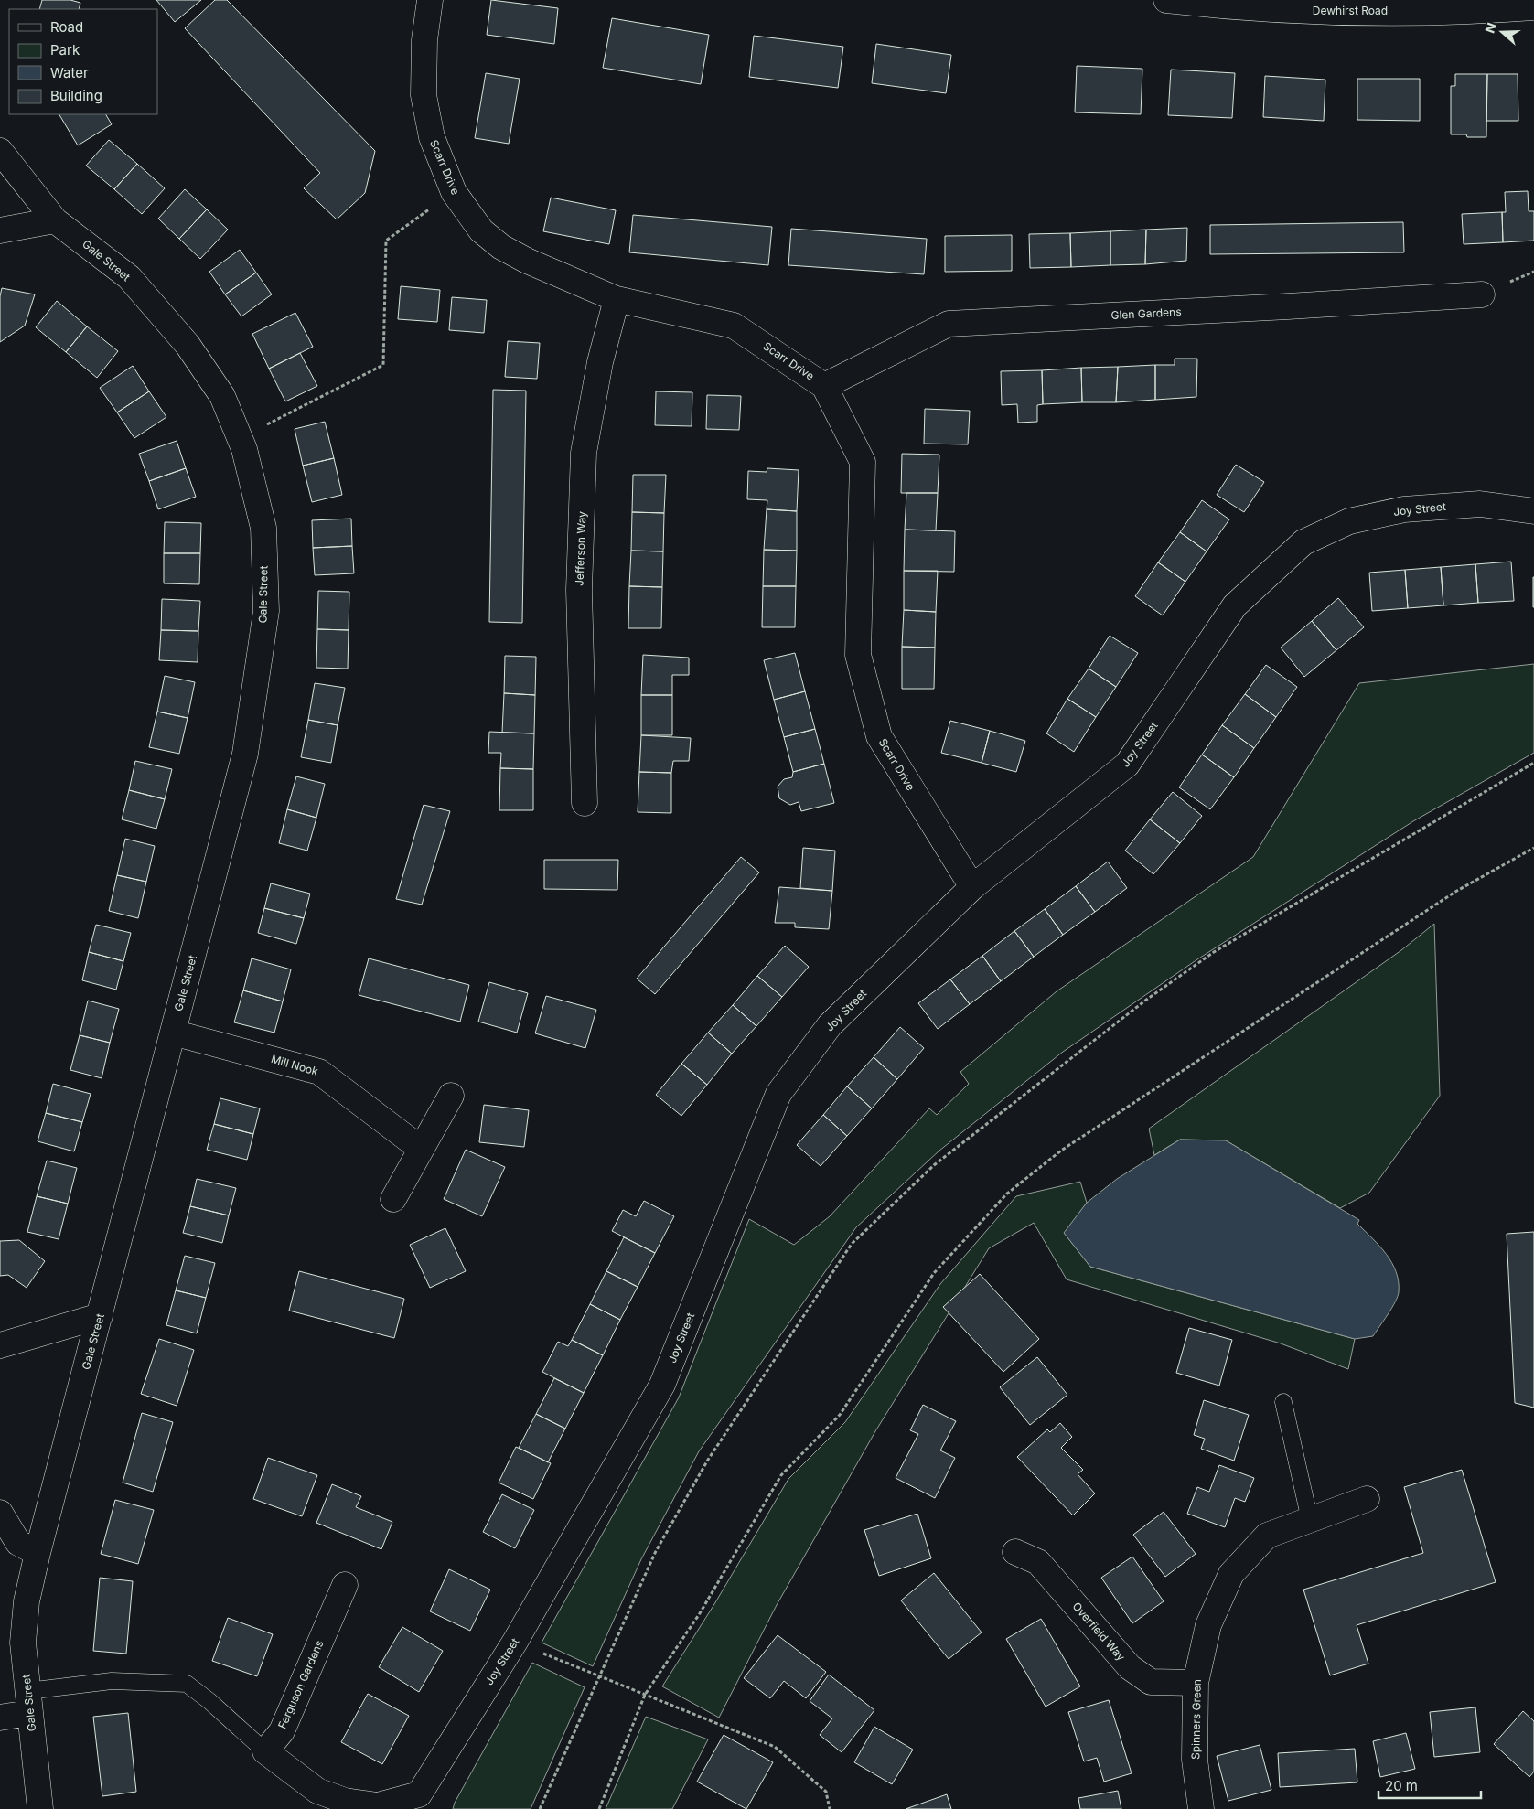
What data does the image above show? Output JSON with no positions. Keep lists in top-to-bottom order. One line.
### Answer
{"streets":{"street":["Dewhirst Road","Scarr Drive","Gale Street","Glen Gardens","Joy Street","Jefferson Way","Mill Nook","Overfield Way","Ferguson Gardens","Spinners Green"]},"crossings":[["Scarr Drive","Glen Gardens"],["Scarr Drive","Joy Street"],["Scarr Drive","Jefferson Way"],["Gale Street","Mill Nook"],["Joy Street","Ferguson Gardens"],["Overfield Way","Spinners Green"]],"legend":["Road","Park","Water","Building"],"scale_bar":"20 m","north":"left"}
